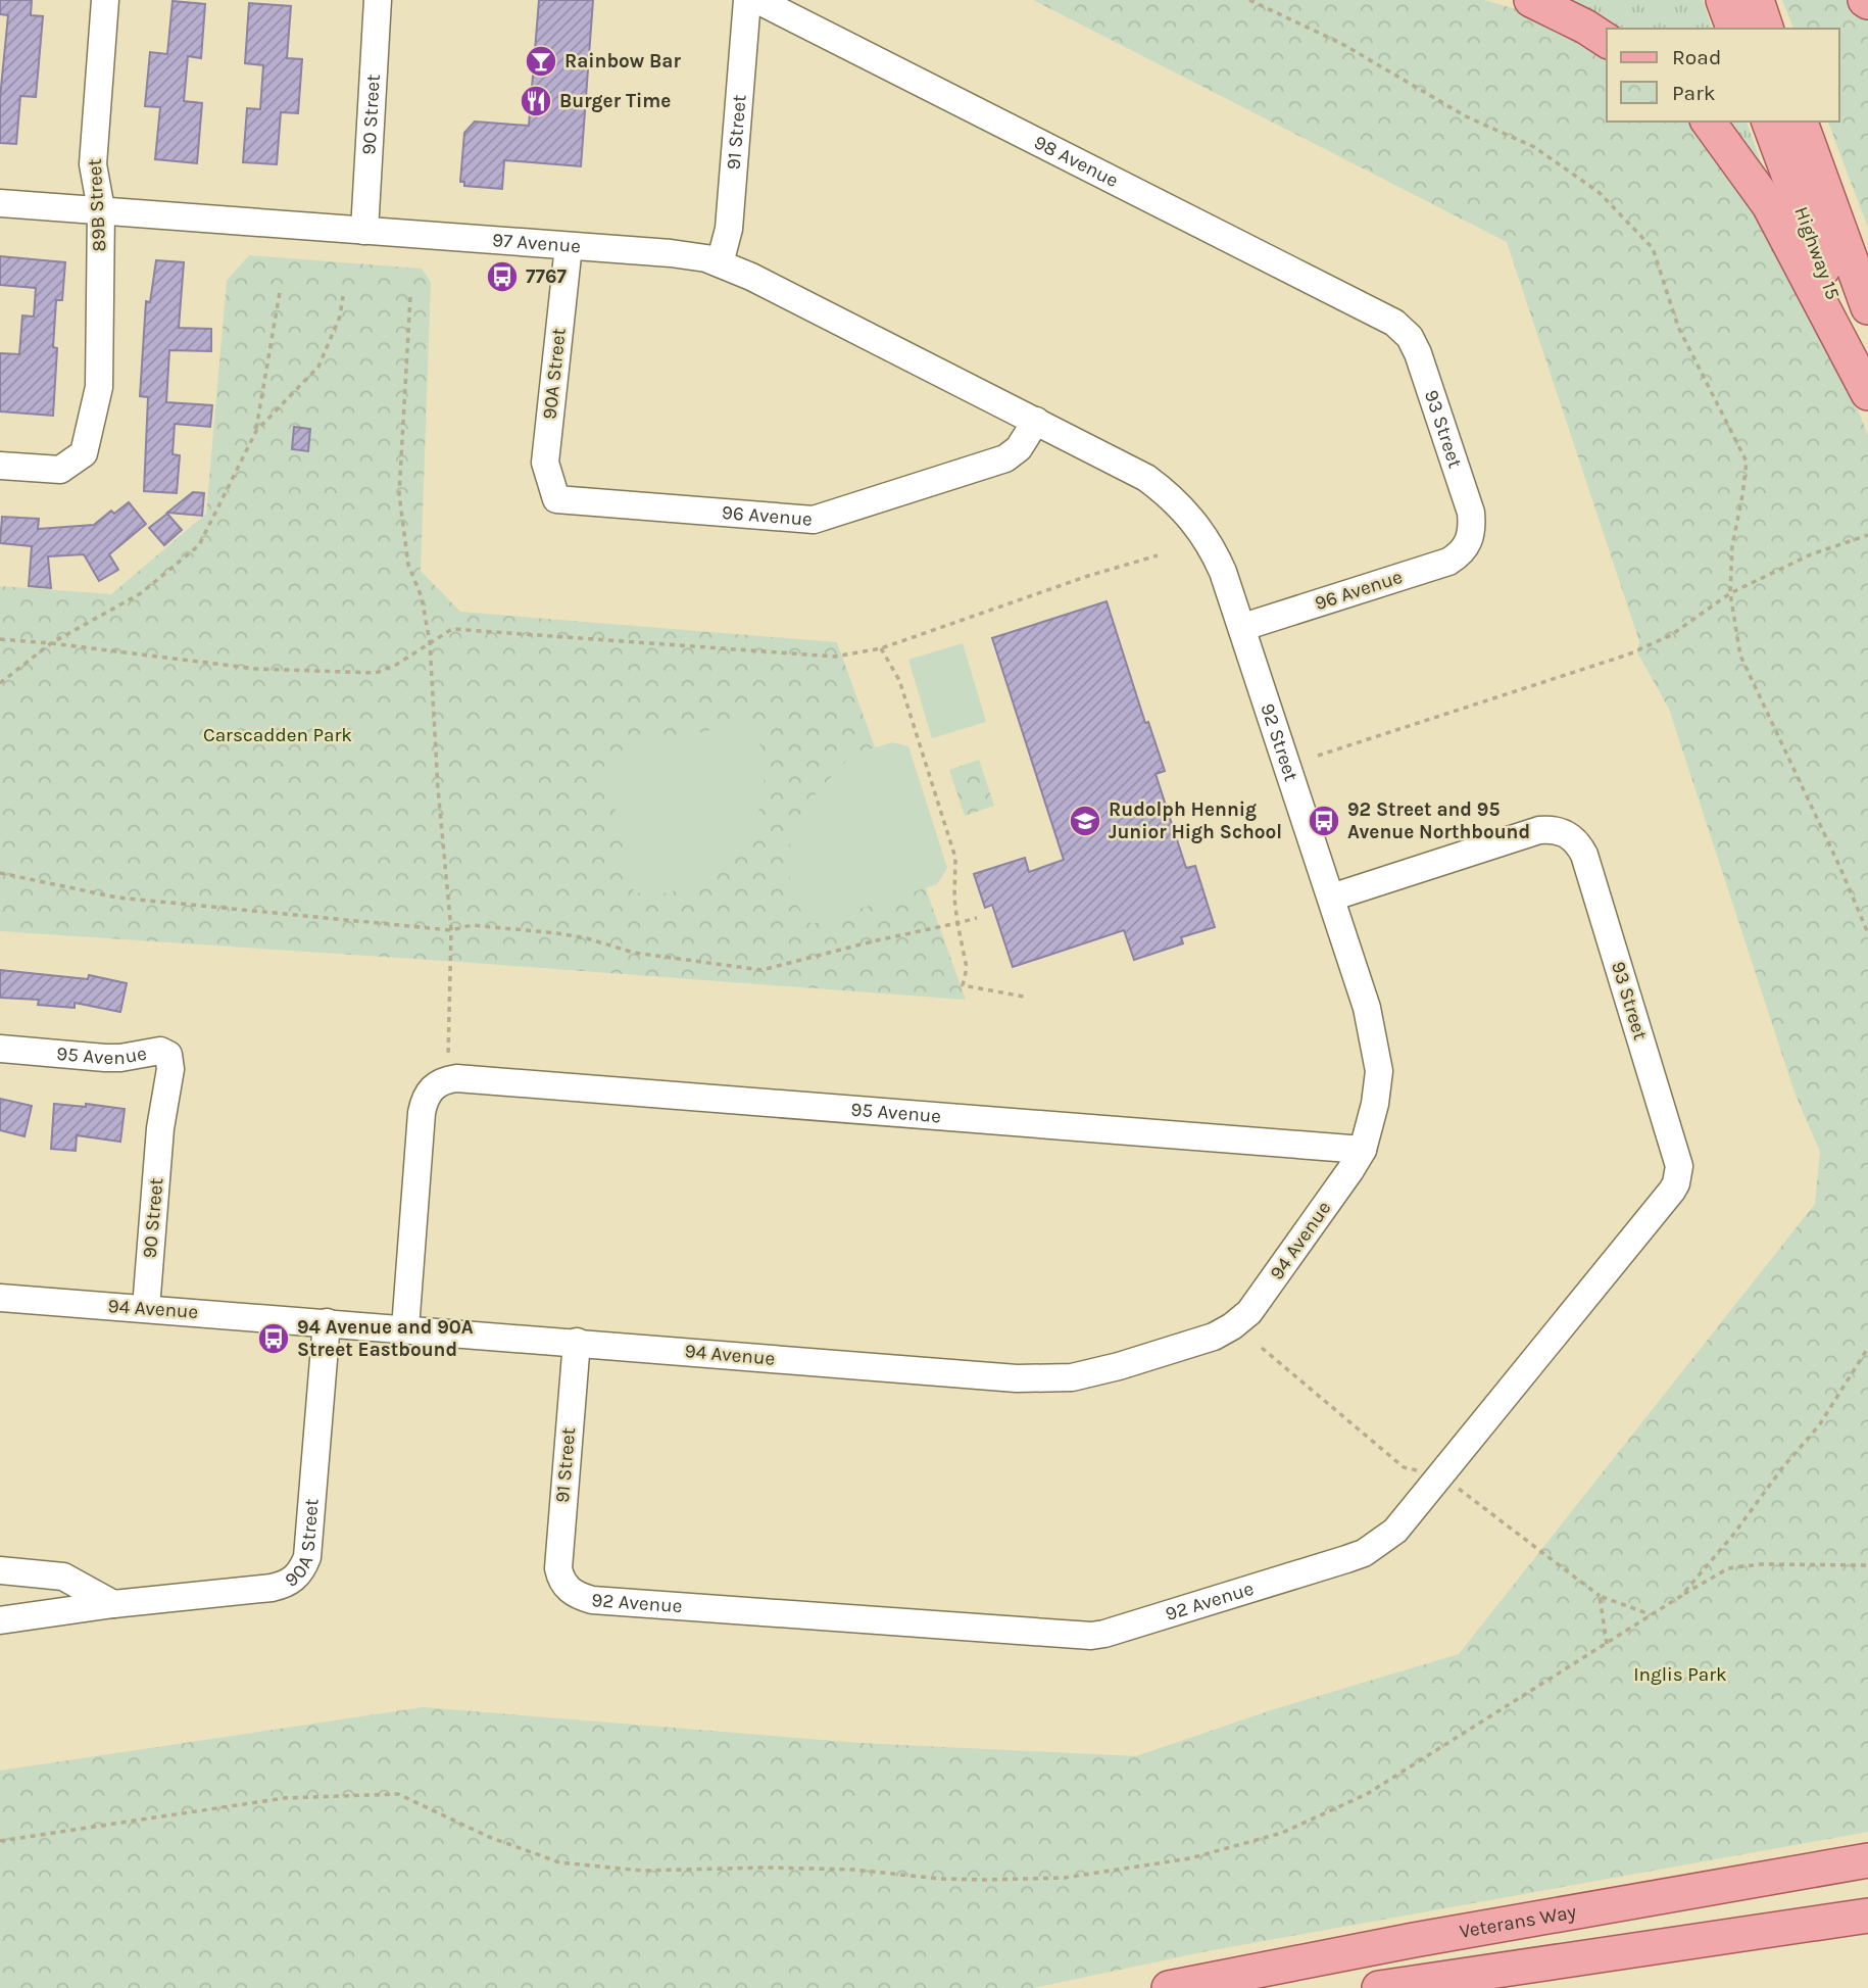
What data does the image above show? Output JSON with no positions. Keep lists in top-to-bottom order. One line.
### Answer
{"streets":{"main road":["Highway 15","Veterans Way"],"street":["90 Street","91 Street","98 Avenue","89B Street","97 Avenue","90A Street","93 Street","96 Avenue","92 Street","95 Avenue","94 Avenue","92 Avenue"]},"crossings":[["90 Street","97 Avenue"],["90 Street","95 Avenue"],["90 Street","94 Avenue"],["91 Street","97 Avenue"],["91 Street","94 Avenue"],["91 Street","92 Avenue"],["98 Avenue","93 Street"],["89B Street","97 Avenue"],["97 Avenue","90A Street"],["97 Avenue","96 Avenue"],["97 Avenue","92 Street"],["90A Street","96 Avenue"],["90A Street","94 Avenue"],["93 Street","96 Avenue"],["93 Street","92 Street"],["93 Street","92 Avenue"],["96 Avenue","92 Street"],["92 Street","95 Avenue"],["92 Street","94 Avenue"],["95 Avenue","94 Avenue"]],"parks":["Carscadden Park","Inglis Park"],"places":{"bar":["Rainbow Bar"],"restaurant":["Burger Time"],"bus stop":["7767","92 Street and 95 Avenue Northbound","94 Avenue and 90A Street Eastbound"],"school or university":["Rudolph Hennig Junior High School"]},"legend":["Road","Park"]}
